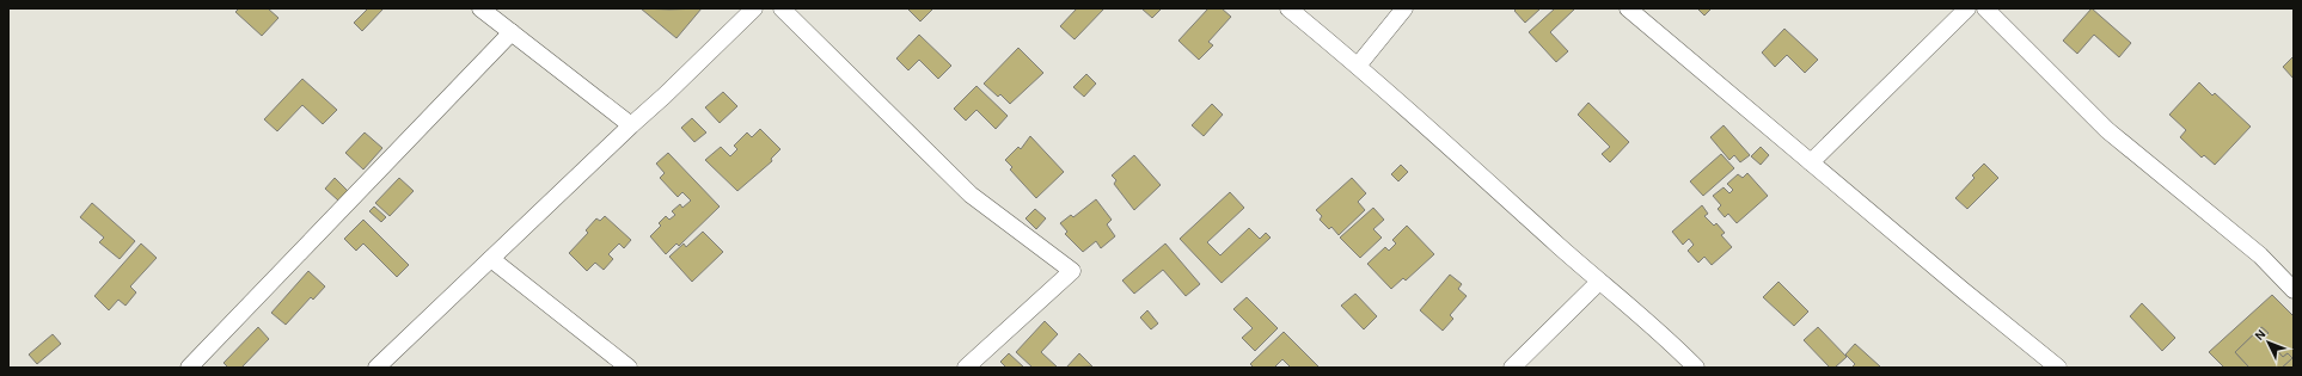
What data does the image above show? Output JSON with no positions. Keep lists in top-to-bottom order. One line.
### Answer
{"north":"top left"}
